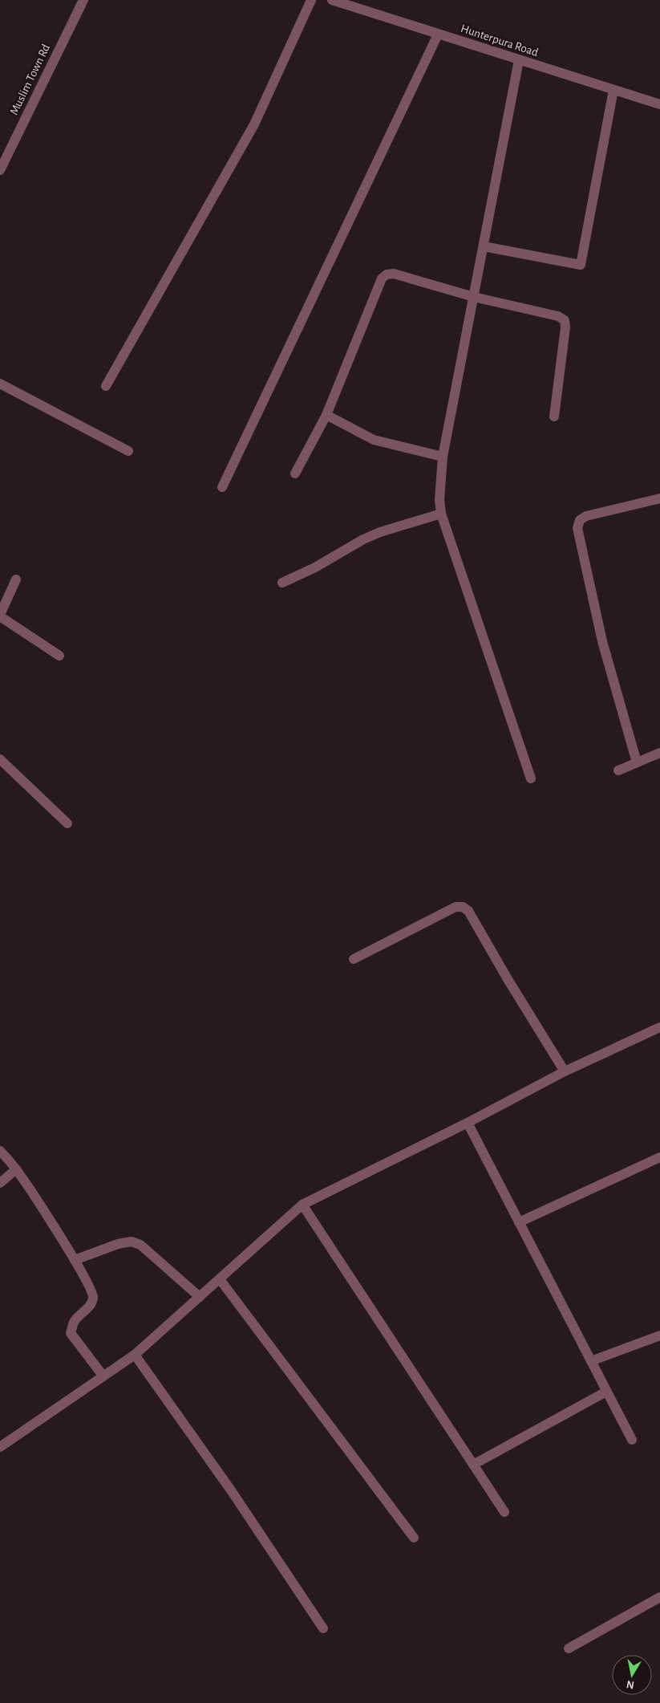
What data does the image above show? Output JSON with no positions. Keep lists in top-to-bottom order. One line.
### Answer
{"streets":{"street":["Hunterpura Road","Muslim Town Rd"]},"north":"bottom"}
